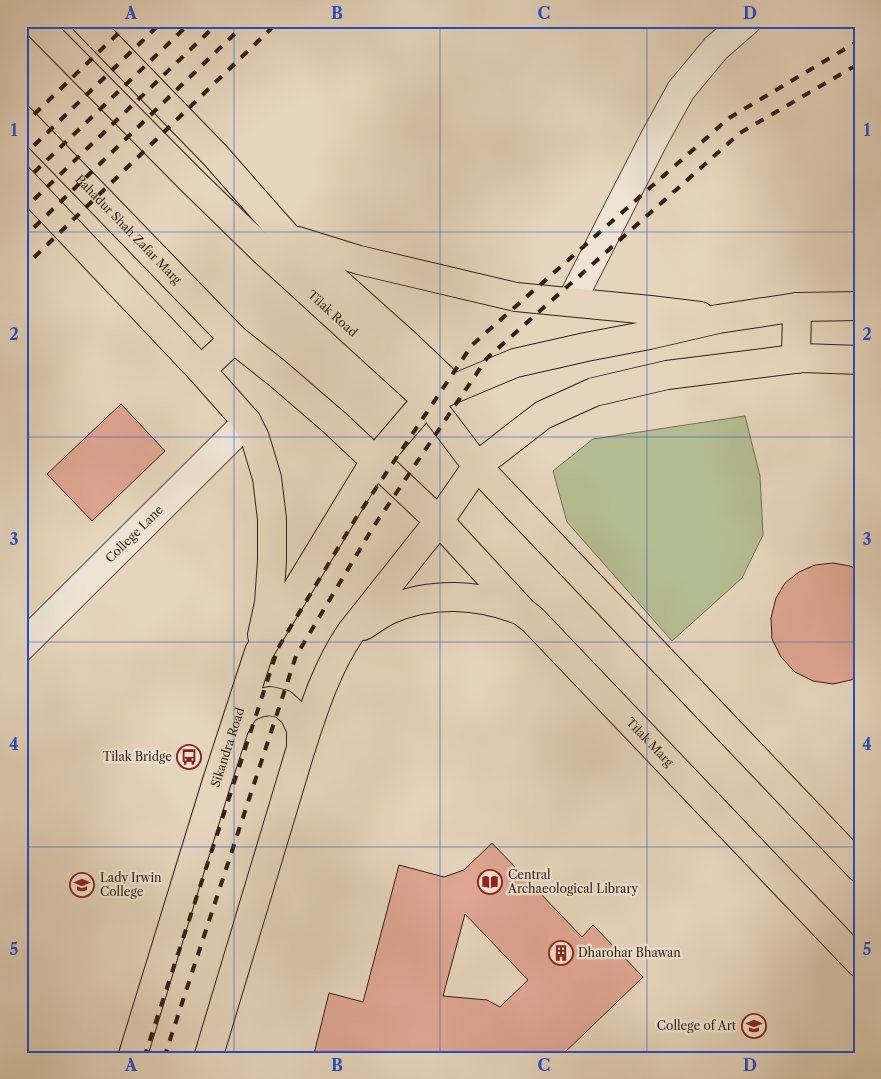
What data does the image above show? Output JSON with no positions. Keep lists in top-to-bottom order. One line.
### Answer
{"streets":{"main road":["Bahadur Shah Zafar Marg","Tilak Road","Tilak Marg","Sikandra Road"],"street":["College Lane"]},"crossings":[["Tilak Road","Sikandra Road"],["Tilak Marg","Sikandra Road"]],"places":{"bus stop":["Tilak Bridge"],"library":["Central Archaeological Library"],"school or university":["Lady Irwin College","College of Art"],"building":["Dharohar Bhawan"]},"grid":{"columns":["A","B","C","D"],"rows":["1","2","3","4","5"]}}
